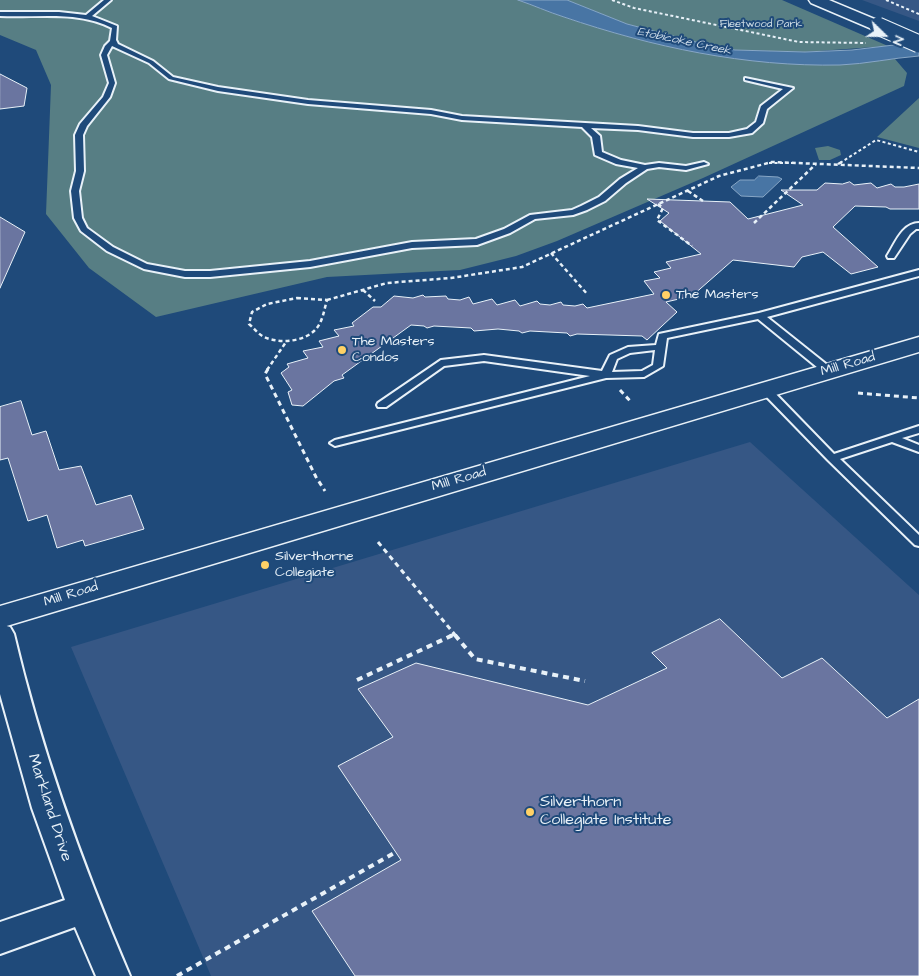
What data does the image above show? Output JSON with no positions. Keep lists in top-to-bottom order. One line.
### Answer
{"streets":{"street":["Mill Road","Markland Drive"]},"water":["Etobicoke Creek"],"parks":["Fleetwood Park"],"places":["The Masters","The Masters Condos","Silverthorne Collegiate","Silverthorn Collegiate Institute"],"north":"right"}
